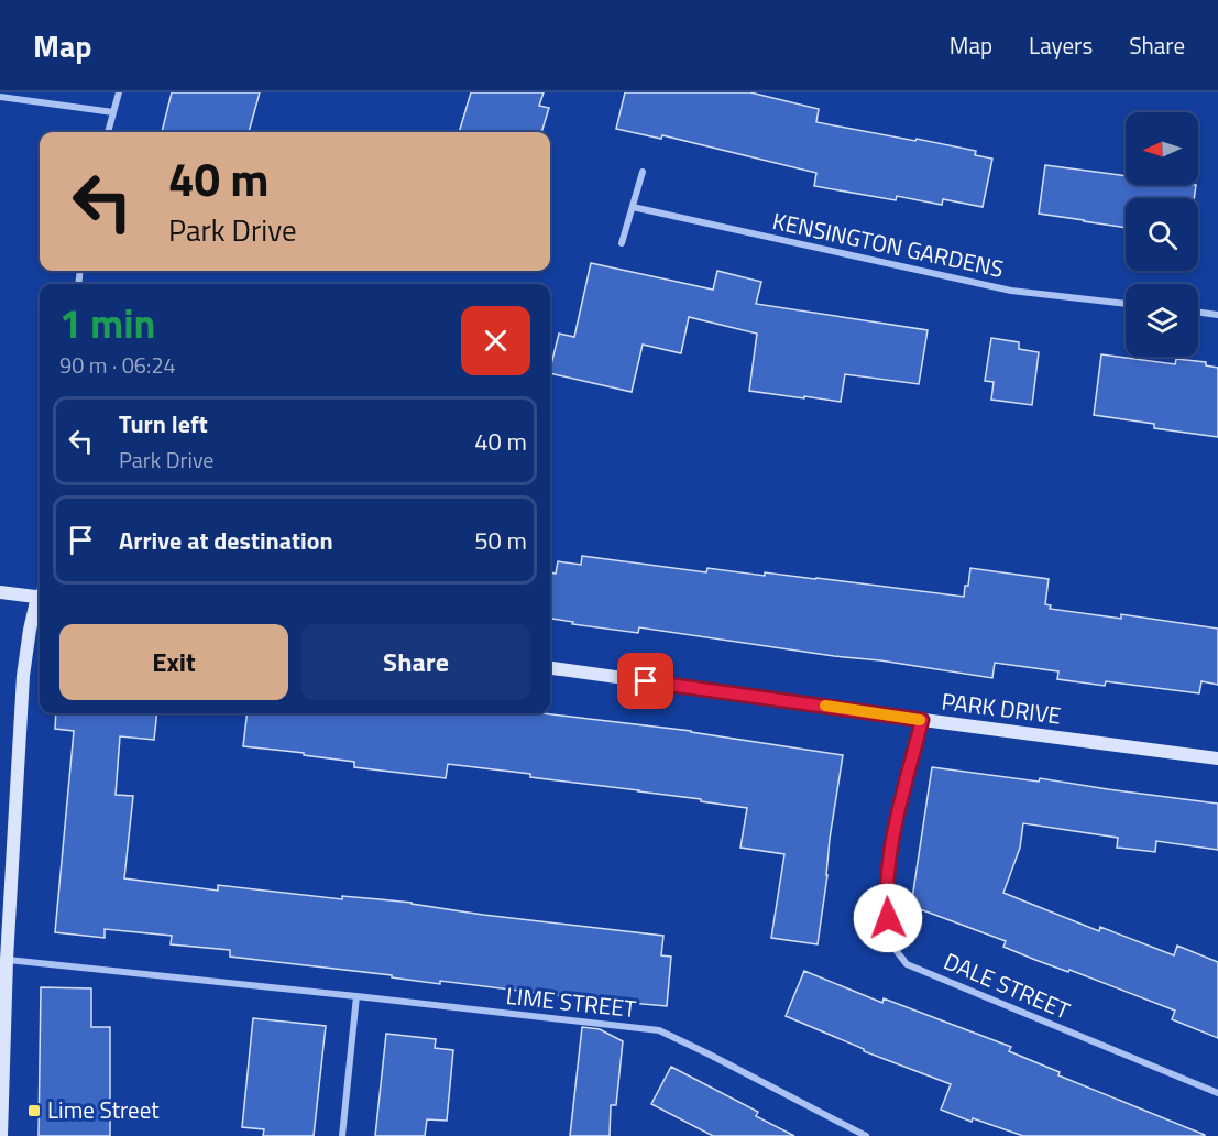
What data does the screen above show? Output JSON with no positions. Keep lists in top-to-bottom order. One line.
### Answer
{"streets":{"street":["KENSINGTON GARDENS","PARK DRIVE","DALE STREET","LIME STREET"]},"crossings":[["PARK DRIVE","DALE STREET"]],"places":{"transit":["Lime Street"]},"north":"left","page":{"header":"Map","nav":["Map","Layers","Share"],"turn":["40 m","Park Drive"],"heading":["1 min","90 m · 06:24"],"list":[{"name":"Turn left","note":"Park Drive","value":"40 m"},{"name":"Arrive at destination","value":"50 m"}],"buttons":["Exit","Share"]}}
